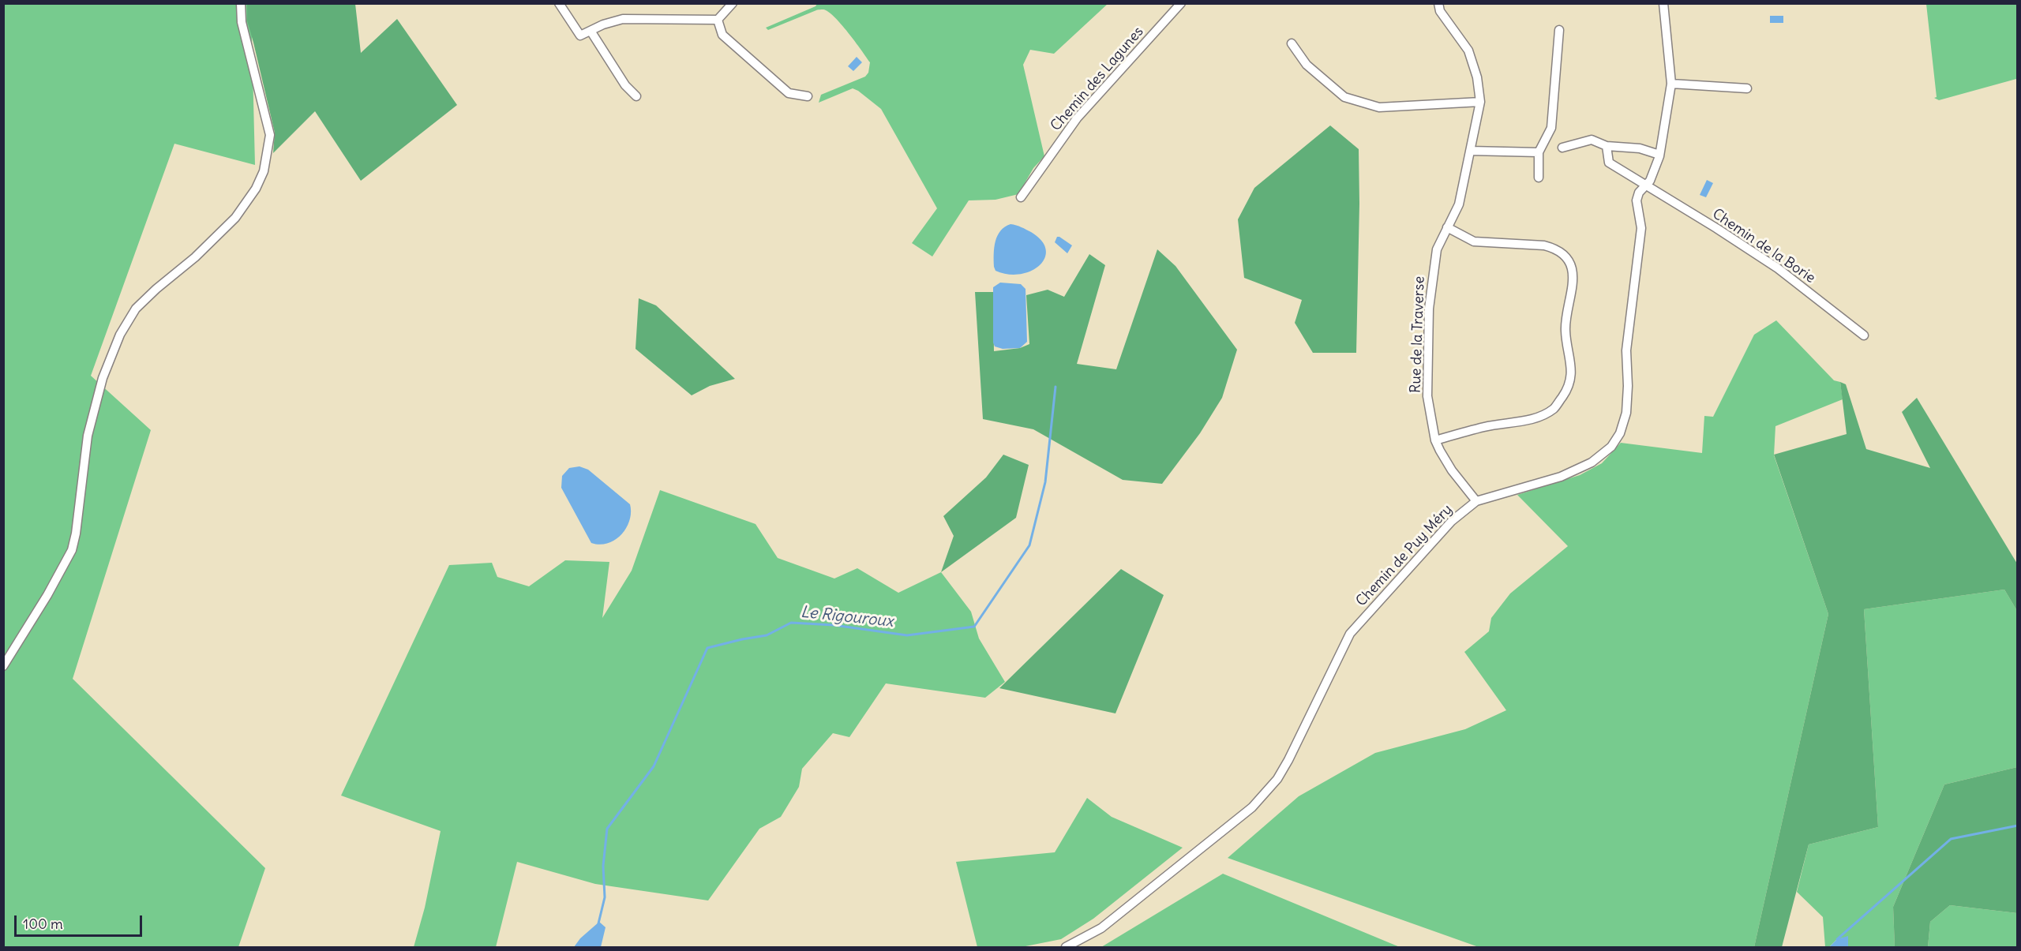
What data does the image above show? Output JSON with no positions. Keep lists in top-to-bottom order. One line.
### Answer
{"streets":{"street":["Chemin des Lagunes","Chemin de la Borie","Rue de la Traverse","Chemin de Puy Méry"]},"crossings":[["Chemin de la Borie","Chemin de Puy Méry"],["Rue de la Traverse","Chemin de Puy Méry"]],"water":["Le Rigouroux"],"scale_bar":"100 m"}
